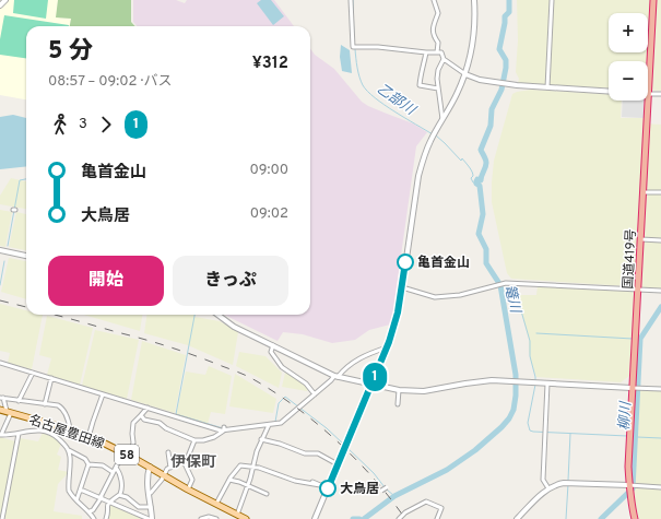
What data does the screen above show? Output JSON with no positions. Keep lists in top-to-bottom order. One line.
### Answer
{"streets":{"highway":["国道419号"],"main road":["名古屋豊田線","58"]},"districts":["伊保町"],"water":["乙部川","篭川","柳川"],"places":["亀首金山","大鳥居"],"lines":["bus line 1"],"page":{"on_map":"1","map_buttons":["+","−"],"heading":["5 分","08:57 – 09:02 · バス","¥312"],"legs":["3","1"],"list":[{"name":"亀首金山","value":"09:00"},{"name":"大鳥居","value":"09:02"}],"buttons":["開始","きっぷ"]}}
